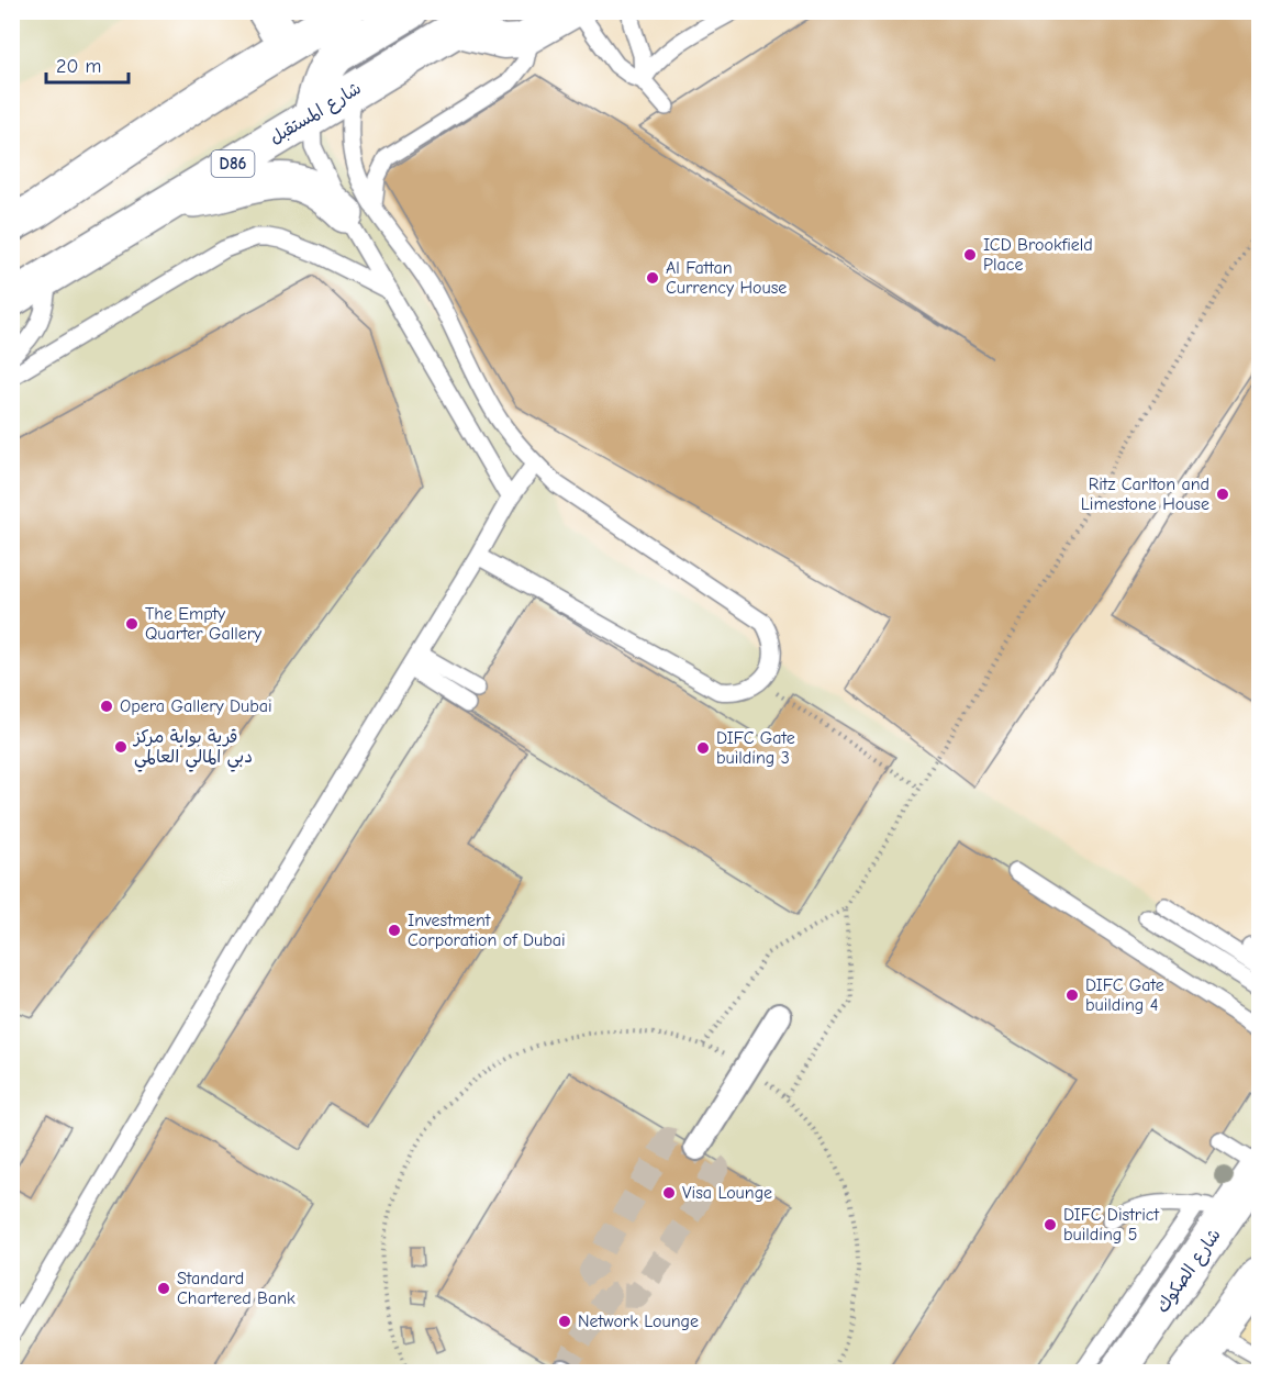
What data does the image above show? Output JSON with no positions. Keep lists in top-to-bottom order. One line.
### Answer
{"streets":{"main road":["شارع المستقبل","D86","شارع الصكوك"]},"places":["ICD Brookfield Place","Al Fattan Currency House","Ritz Carlton and Limestone House","The Empty Quarter Gallery","Opera Gallery Dubai","قرية بوابة مركز دبي المالي العالمي","DIFC Gate building 3","Investment Corporation of Dubai","DIFC Gate building 4","Visa Lounge","DIFC District building 5","Standard Chartered Bank","Network Lounge"],"scale_bar":"20 m"}
